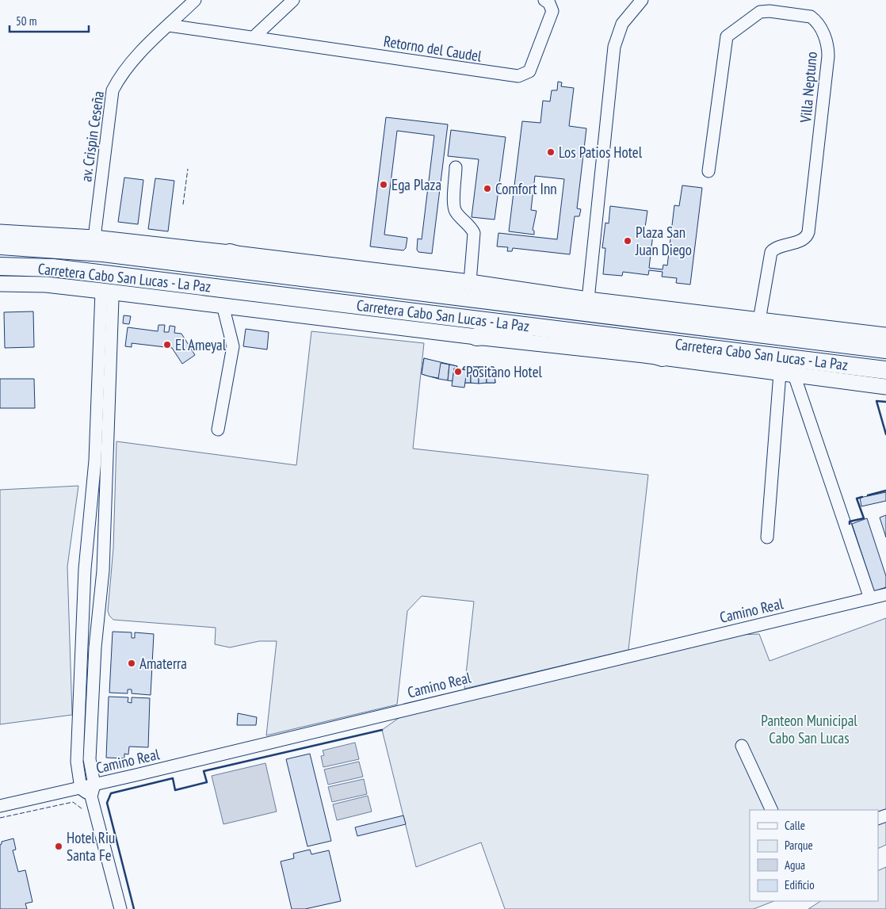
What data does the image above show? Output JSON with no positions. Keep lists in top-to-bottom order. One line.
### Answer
{"streets":{"highway":["Carretera Cabo San Lucas - La Paz"],"street":["Retorno del Caudel","Villa Neptuno","av. Crispin Ceseña","Camino Real"]},"crossings":[["Retorno del Caudel","av. Crispin Ceseña"]],"parks":["Panteon Municipal Cabo San Lucas"],"places":["Los Patios Hotel","Ega Plaza","Comfort Inn","Plaza San Juan Diego","El Ameyal","Positano Hotel","Amaterra","Hotel Riu Santa Fe"],"legend":["Calle","Parque","Agua","Edificio"],"scale_bar":"50 m"}
